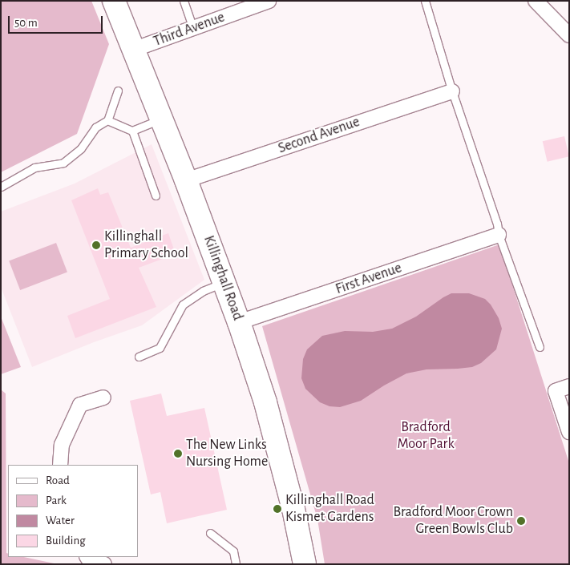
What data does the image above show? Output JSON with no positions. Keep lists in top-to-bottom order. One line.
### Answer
{"streets":{"highway":["Killinghall Road"],"street":["Third Avenue","Second Avenue","First Avenue"]},"crossings":[["Third Avenue","Killinghall Road"],["Second Avenue","Killinghall Road"],["Killinghall Road","First Avenue"]],"parks":["Bradford Moor Park"],"places":["Killinghall Primary School","The New Links Nursing Home","Killinghall Road Kismet Gardens","Bradford Moor Crown Green Bowls Club"],"legend":["Road","Park","Water","Building"],"scale_bar":"50 m"}
